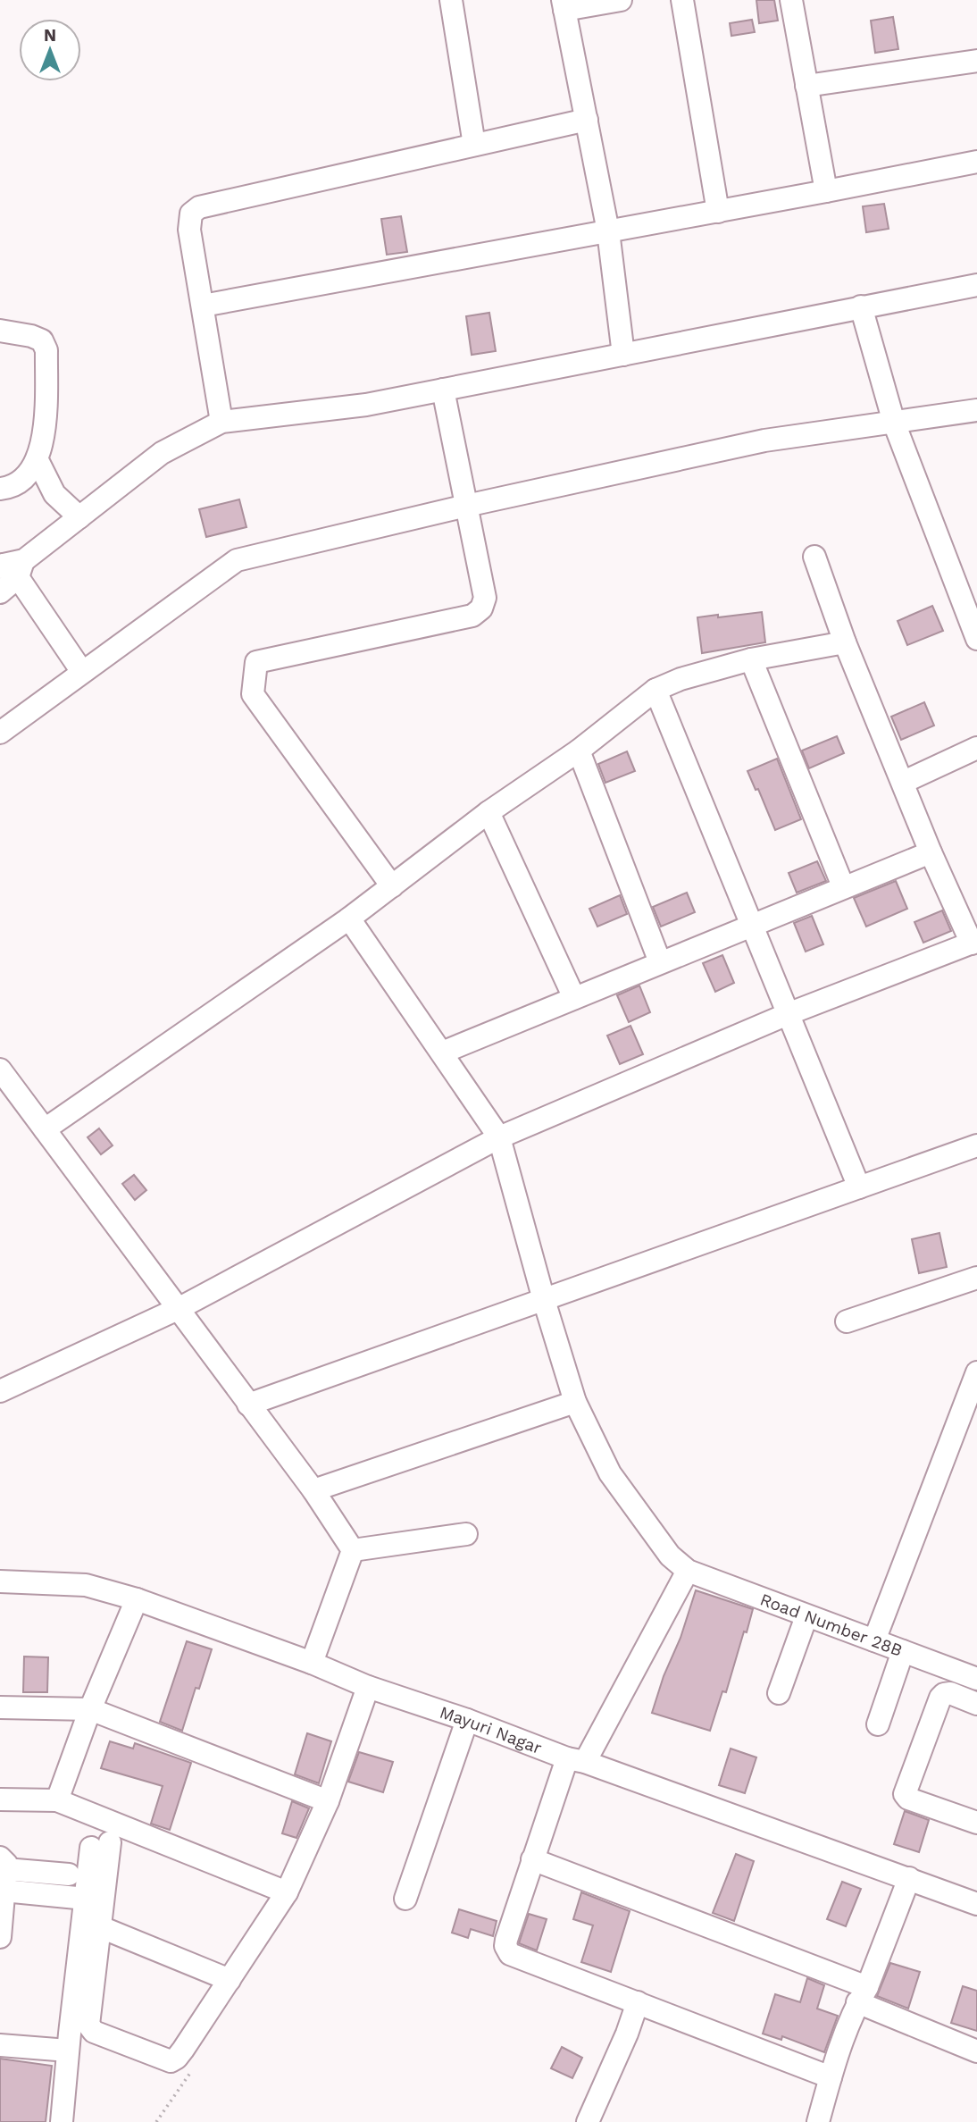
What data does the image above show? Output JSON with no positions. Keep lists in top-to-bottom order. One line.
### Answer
{"streets":{"street":["Road Number 28B","Mayuri Nagar"]},"north":"top"}
